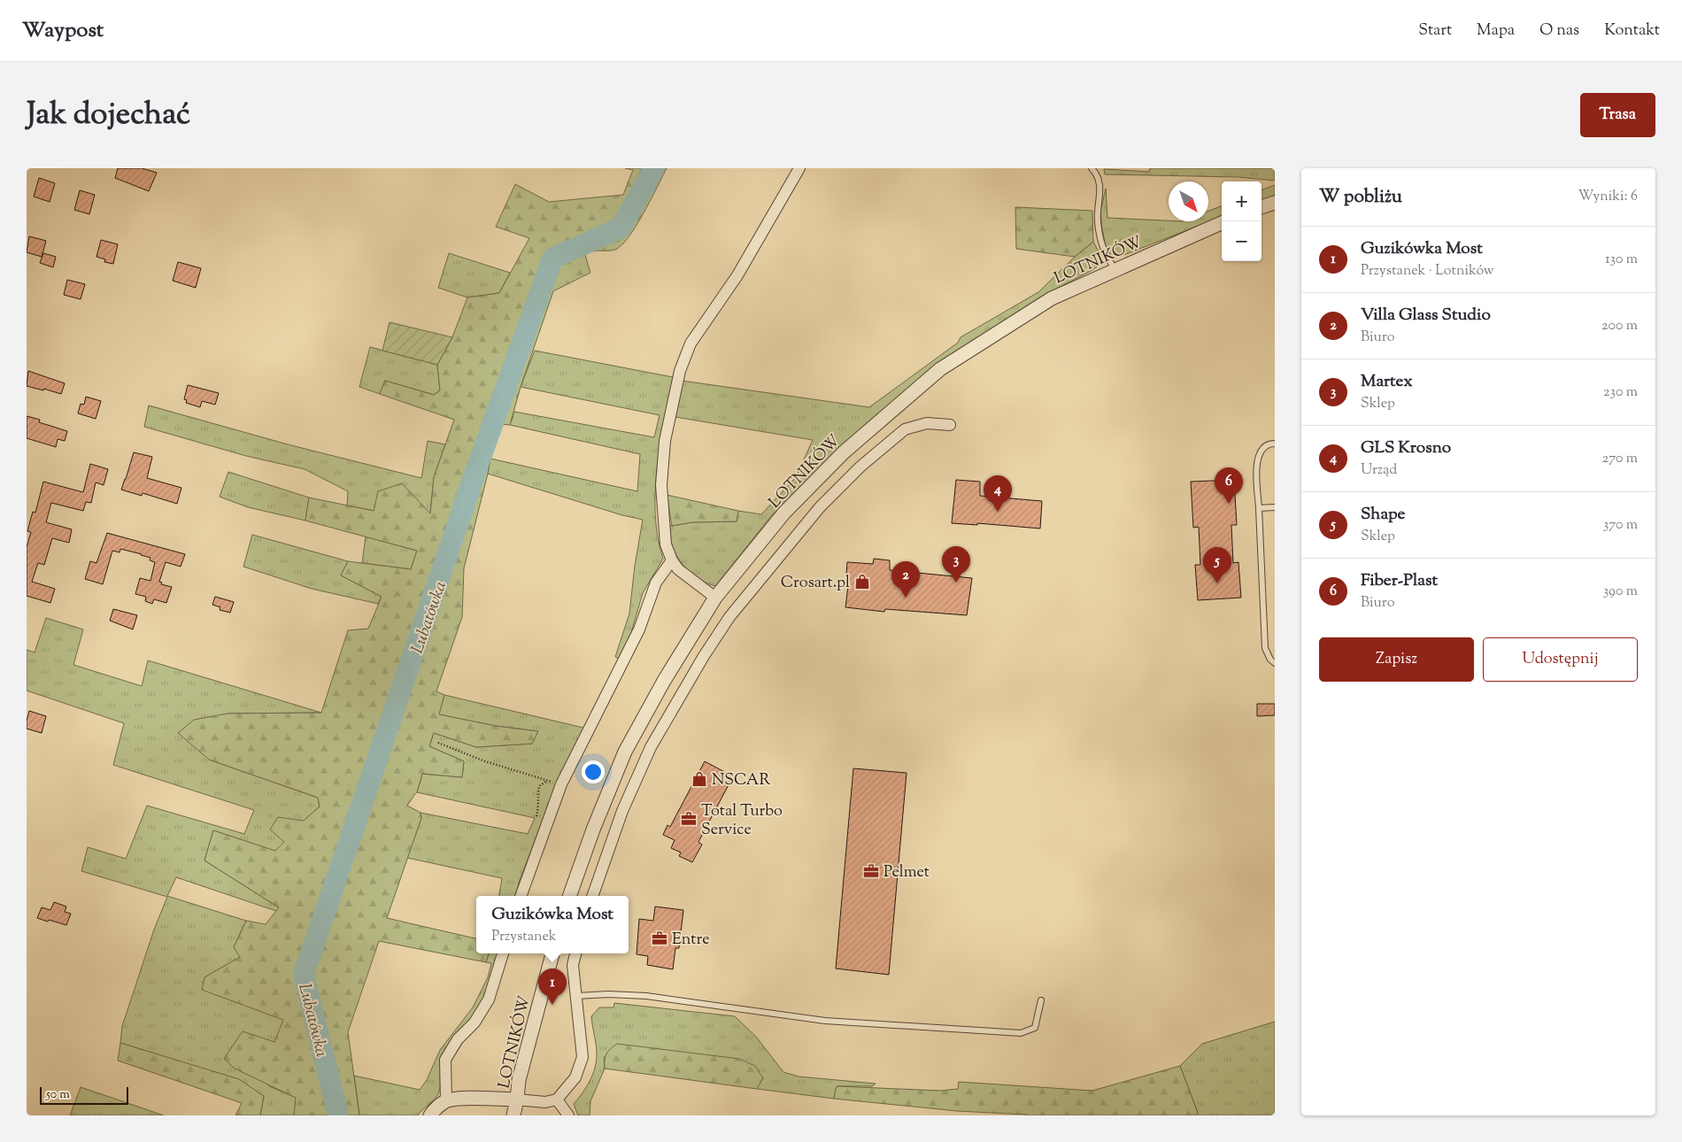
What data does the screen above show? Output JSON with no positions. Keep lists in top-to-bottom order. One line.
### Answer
{"streets":{"street":["LOTNIKÓW"]},"water":["Lubatówka"],"places":{"shop":["Crosart.pl","NSCAR"],"office":["Total Turbo Service","Pelmet","Entre"]},"scale_bar":"50 m","north":"bottom right","page":{"header":"Waypost","nav":["Start","Mapa","O nas","Kontakt"],"title":"Jak dojechać","buttons":["Trasa",["Zapisz","Udostępnij"]],"heading":["W pobliżu","Wyniki: 6"],"map_buttons":["+","−"],"list":[{"mark":"1","name":"Guzikówka Most","note":"Przystanek · Lotników","value":"130 m"},{"mark":"2","name":"Villa Glass Studio","note":"Biuro","value":"200 m"},{"mark":"3","name":"Martex","note":"Sklep","value":"230 m"},{"mark":"4","name":"GLS Krosno","note":"Urząd","value":"270 m"},{"mark":"5","name":"Shape","note":"Sklep","value":"370 m"},{"mark":"6","name":"Fiber-Plast","note":"Biuro","value":"390 m"}],"pins":["6","4","3","5","2","1"],"popup":["Guzikówka Most","Przystanek"],"scale":"50 m"}}
